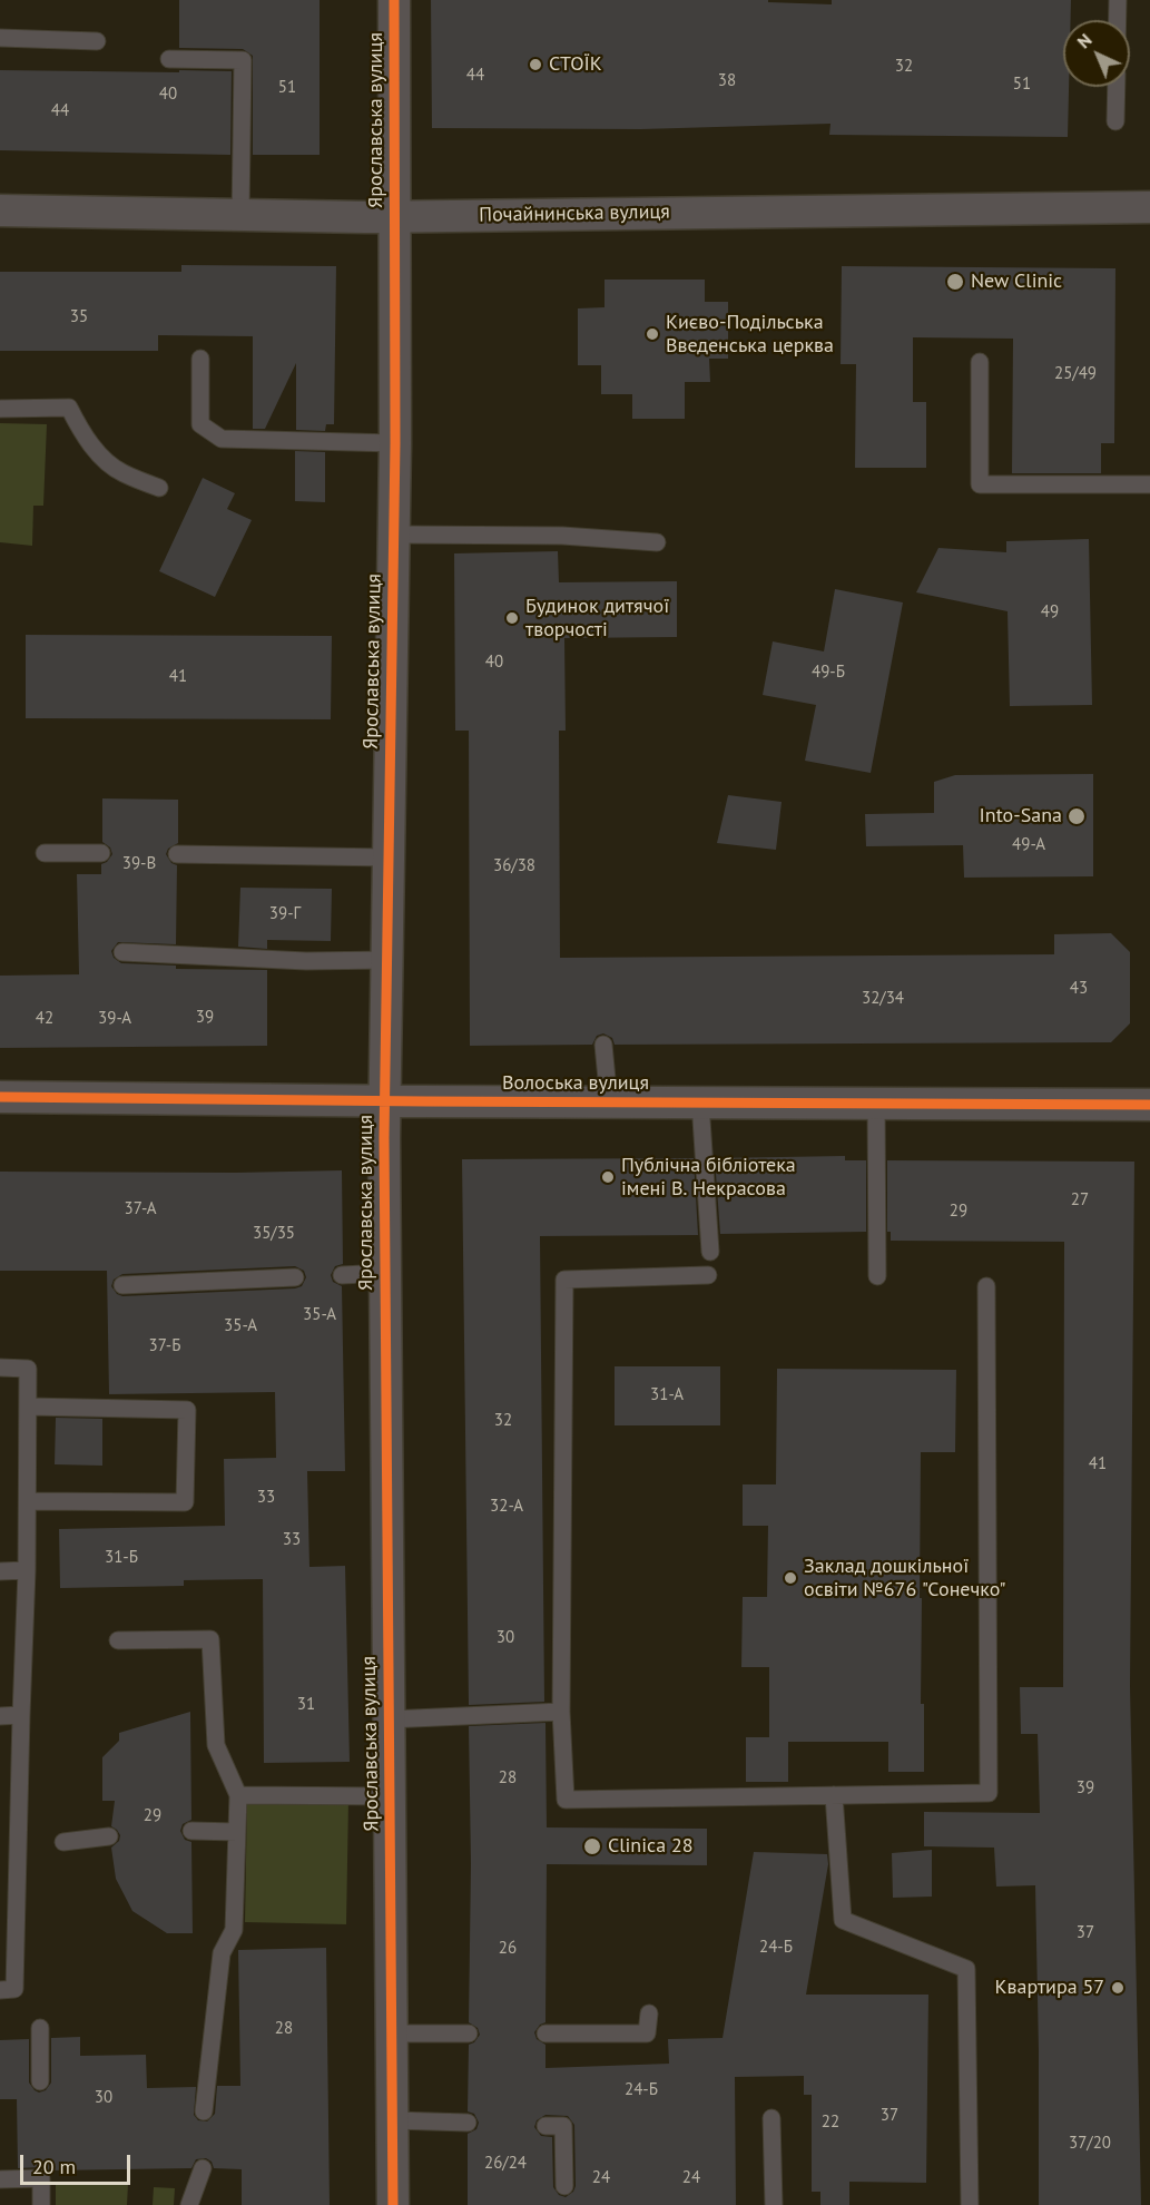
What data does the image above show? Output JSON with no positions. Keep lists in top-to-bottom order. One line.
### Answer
{"streets":{"street":["Ярославська вулиця","Почайнинська вулиця","Волоська вулиця"]},"crossings":[["Ярославська вулиця","Почайнинська вулиця"],["Ярославська вулиця","Волоська вулиця"]],"places":["СТОЇК","New Clinic","Києво-Подільська Введенська церква","Будинок дитячої творчості","Into-Sana","Публічна бібліотека імені В. Некрасова","Заклад дошкільної освіти №676 \"Сонечко\"","Clinica 28","Квартира 57"],"house_numbers":["32","44","38","51","51","40","44","35","25/49","49","40","49-Б","41","49-А","39-В","36/38","39-Г","43","32/34","39","42","39-А","27","37-А","29","35/35","35-А","35-А","37-Б","31-А","32","41","33","32-А","33","31-Б","30","31","28","39","29","37","24-Б","26","28","24-Б","30","37","22","37/20","26/24","24","24"],"scale_bar":"20 m","north":"top left"}
